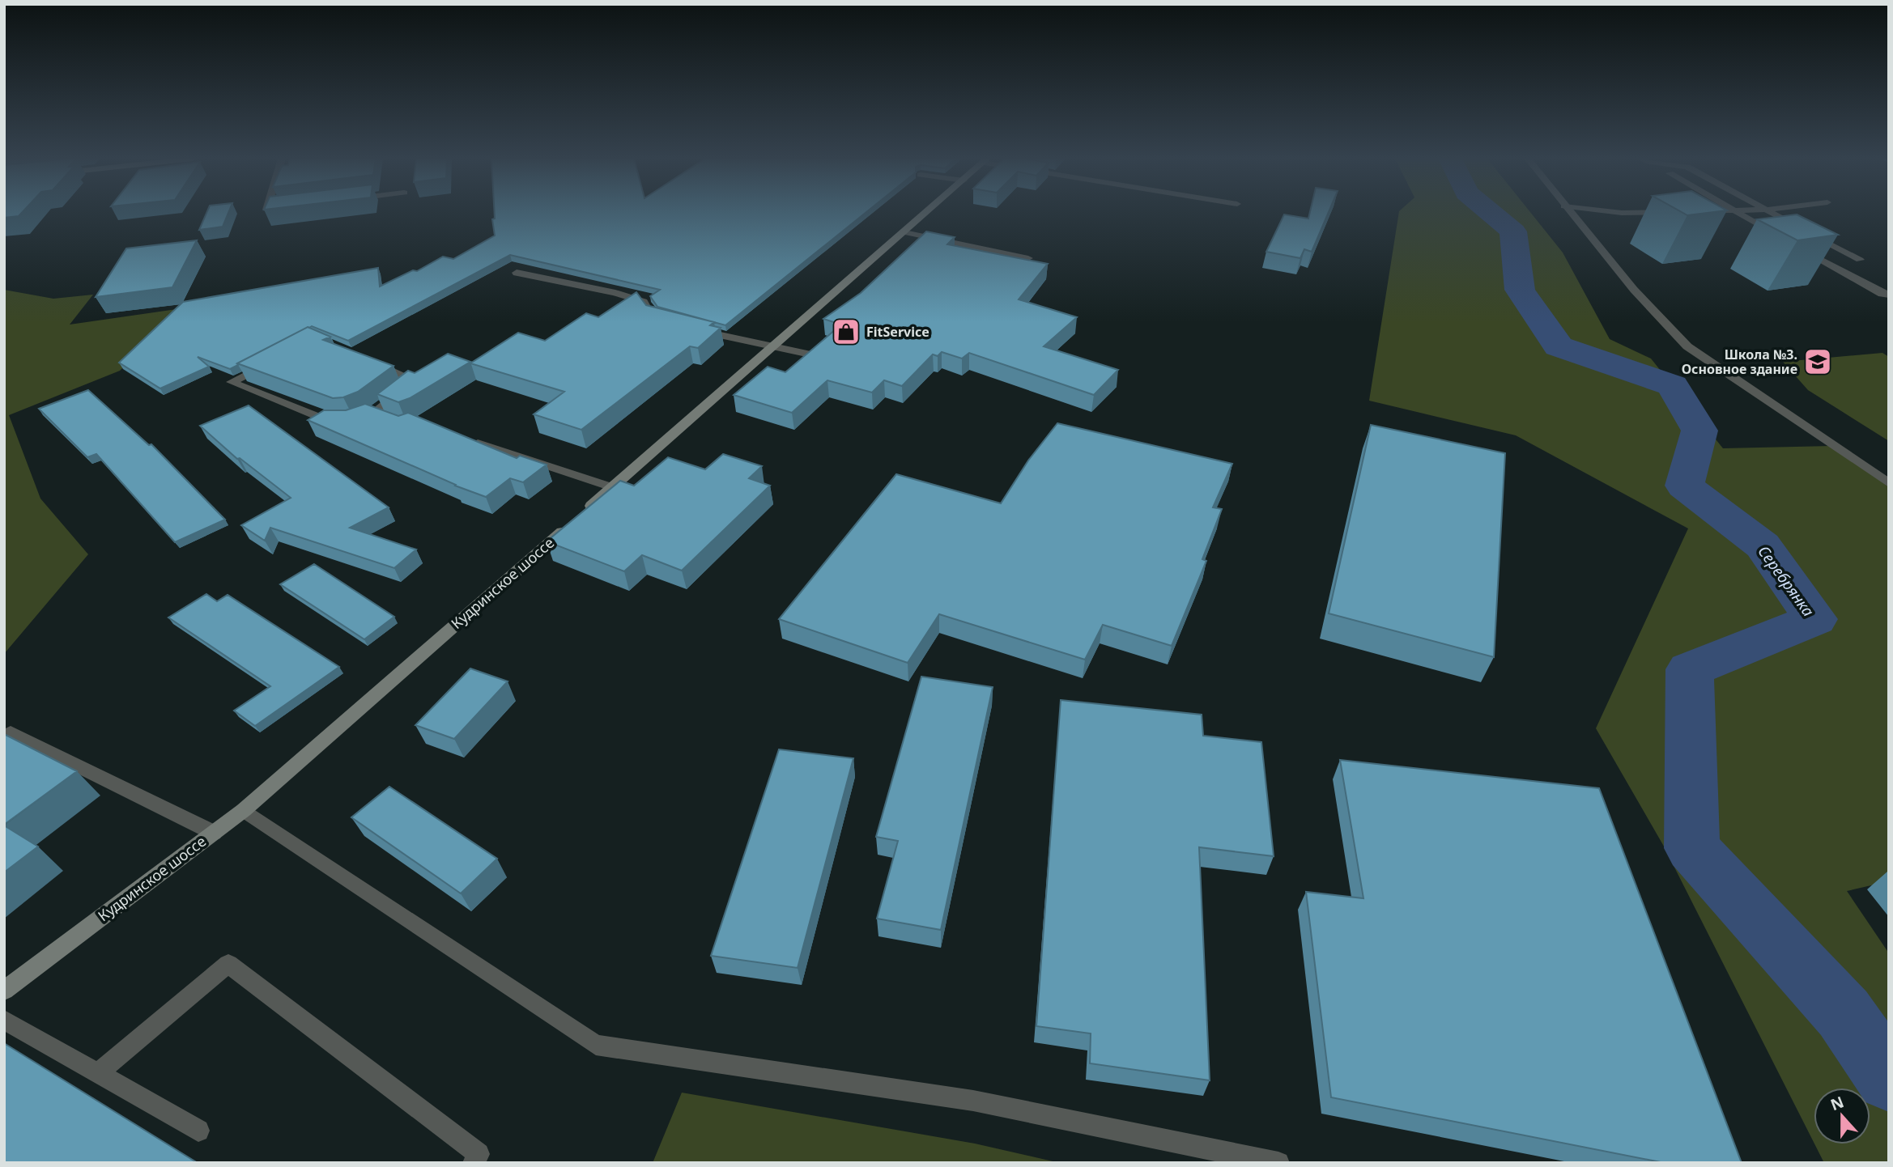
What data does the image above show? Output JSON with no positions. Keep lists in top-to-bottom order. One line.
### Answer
{"streets":{"street":["Кудринское шоссе"]},"water":["Серебрянка"],"places":{"shop":["FitService"],"school or university":["Школа №3. Основное здание"]},"north":"top"}
